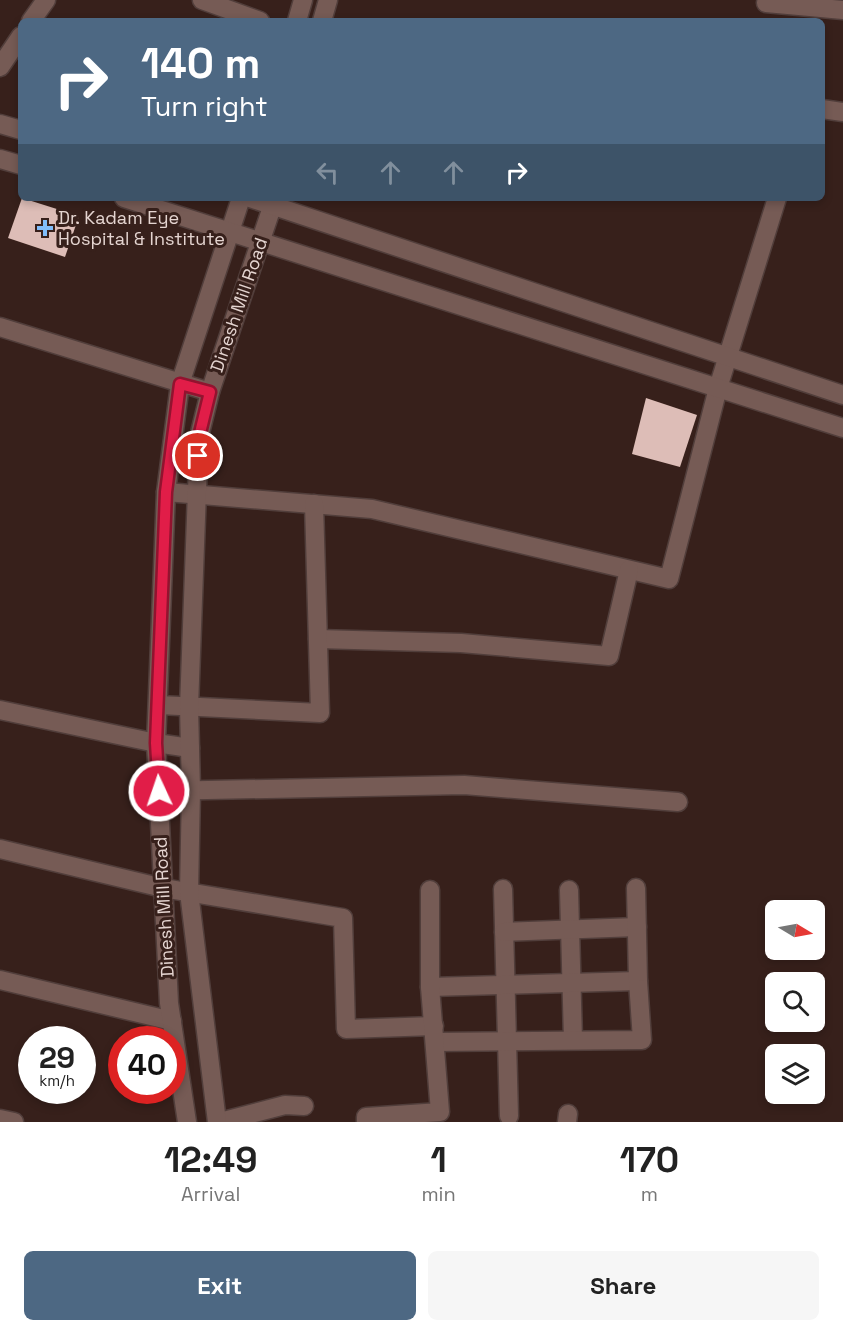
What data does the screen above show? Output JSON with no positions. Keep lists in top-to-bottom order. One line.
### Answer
{"streets":{"street":["Dinesh Mill Road"]},"places":{"health":["Dr. Kadam Eye Hospital & Institute"]},"north":"right","page":{"turn":["140 m","Turn right"],"speed":"29 km/h","limit":"40","eta":["12:49","Arrival","1","min","170","m"],"buttons":["Exit","Share"]}}
